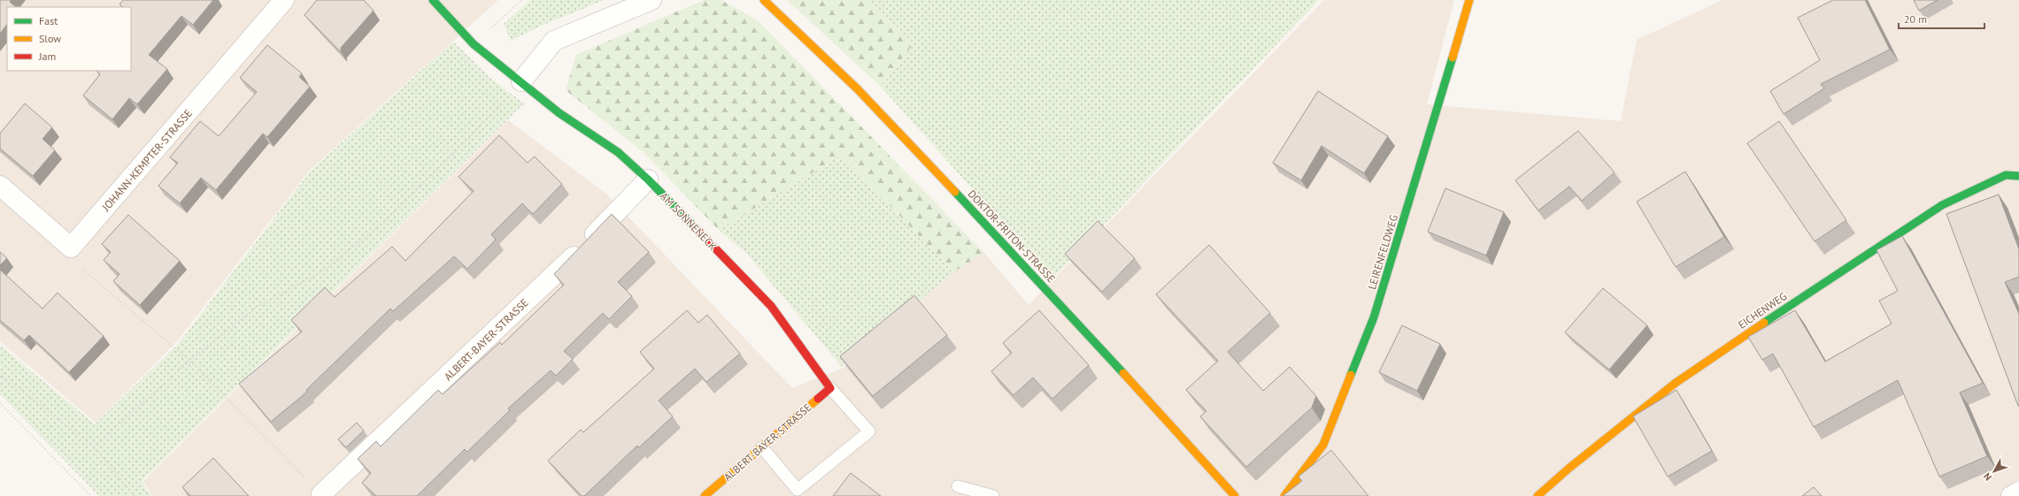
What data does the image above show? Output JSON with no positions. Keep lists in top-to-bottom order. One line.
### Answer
{"streets":{"street":["JOHANN-KEMPTER-STRASSE","AM SONNENECK","DOKTOR-FRITON-STRASSE","LEIRENFELDWEG","EICHENWEG","ALBERT-BAYER-STRASSE"]},"crossings":[["AM SONNENECK","ALBERT-BAYER-STRASSE"]],"legend":["Fast","Slow","Jam"],"scale_bar":"20 m","north":"bottom left"}
